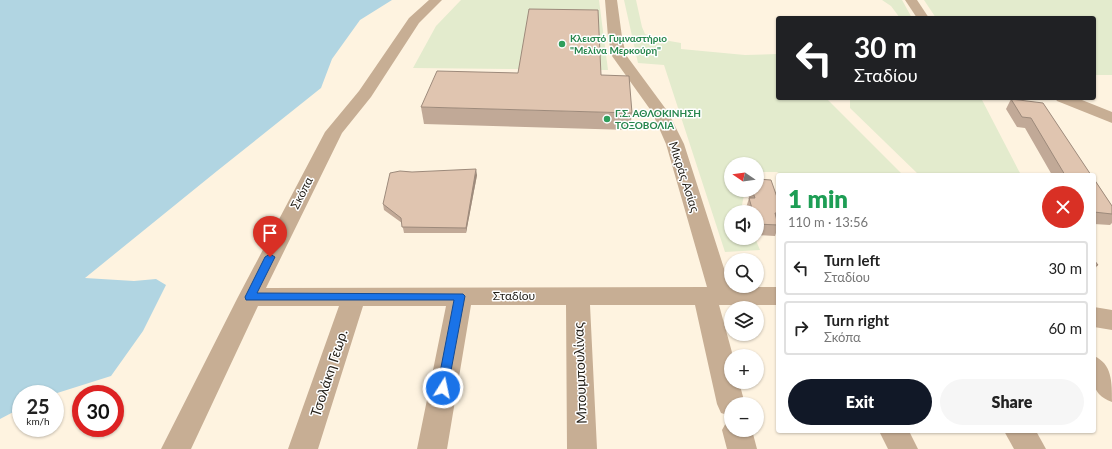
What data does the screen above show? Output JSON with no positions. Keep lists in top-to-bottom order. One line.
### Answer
{"streets":{"street":["Μικράς Ασίας","Σκόπα","Σταδίου","Τσολάκη Γεωρ.","Μπουμπουλίνας"]},"crossings":[["Μικράς Ασίας","Σταδίου"],["Σκόπα","Σταδίου"],["Σταδίου","Τσολάκη Γεωρ."],["Σταδίου","Μπουμπουλίνας"]],"places":["Κλειστό Γυμναστήριο \"Μελίνα Μερκούρη\"","Γ.Σ. ΑΘΛΟΚΙΝΗΣΗ ΤΟΞΟΒΟΛΙΑ"],"north":"left","page":{"turn":["30 m","Σταδίου"],"map_buttons":["+","−"],"heading":["1 min","110 m · 13:56"],"list":[{"name":"Turn left","note":"Σταδίου","value":"30 m"},{"name":"Turn right","note":"Σκόπα","value":"60 m"}],"buttons":["Exit","Share"],"speed":"25 km/h","limit":"30"}}
